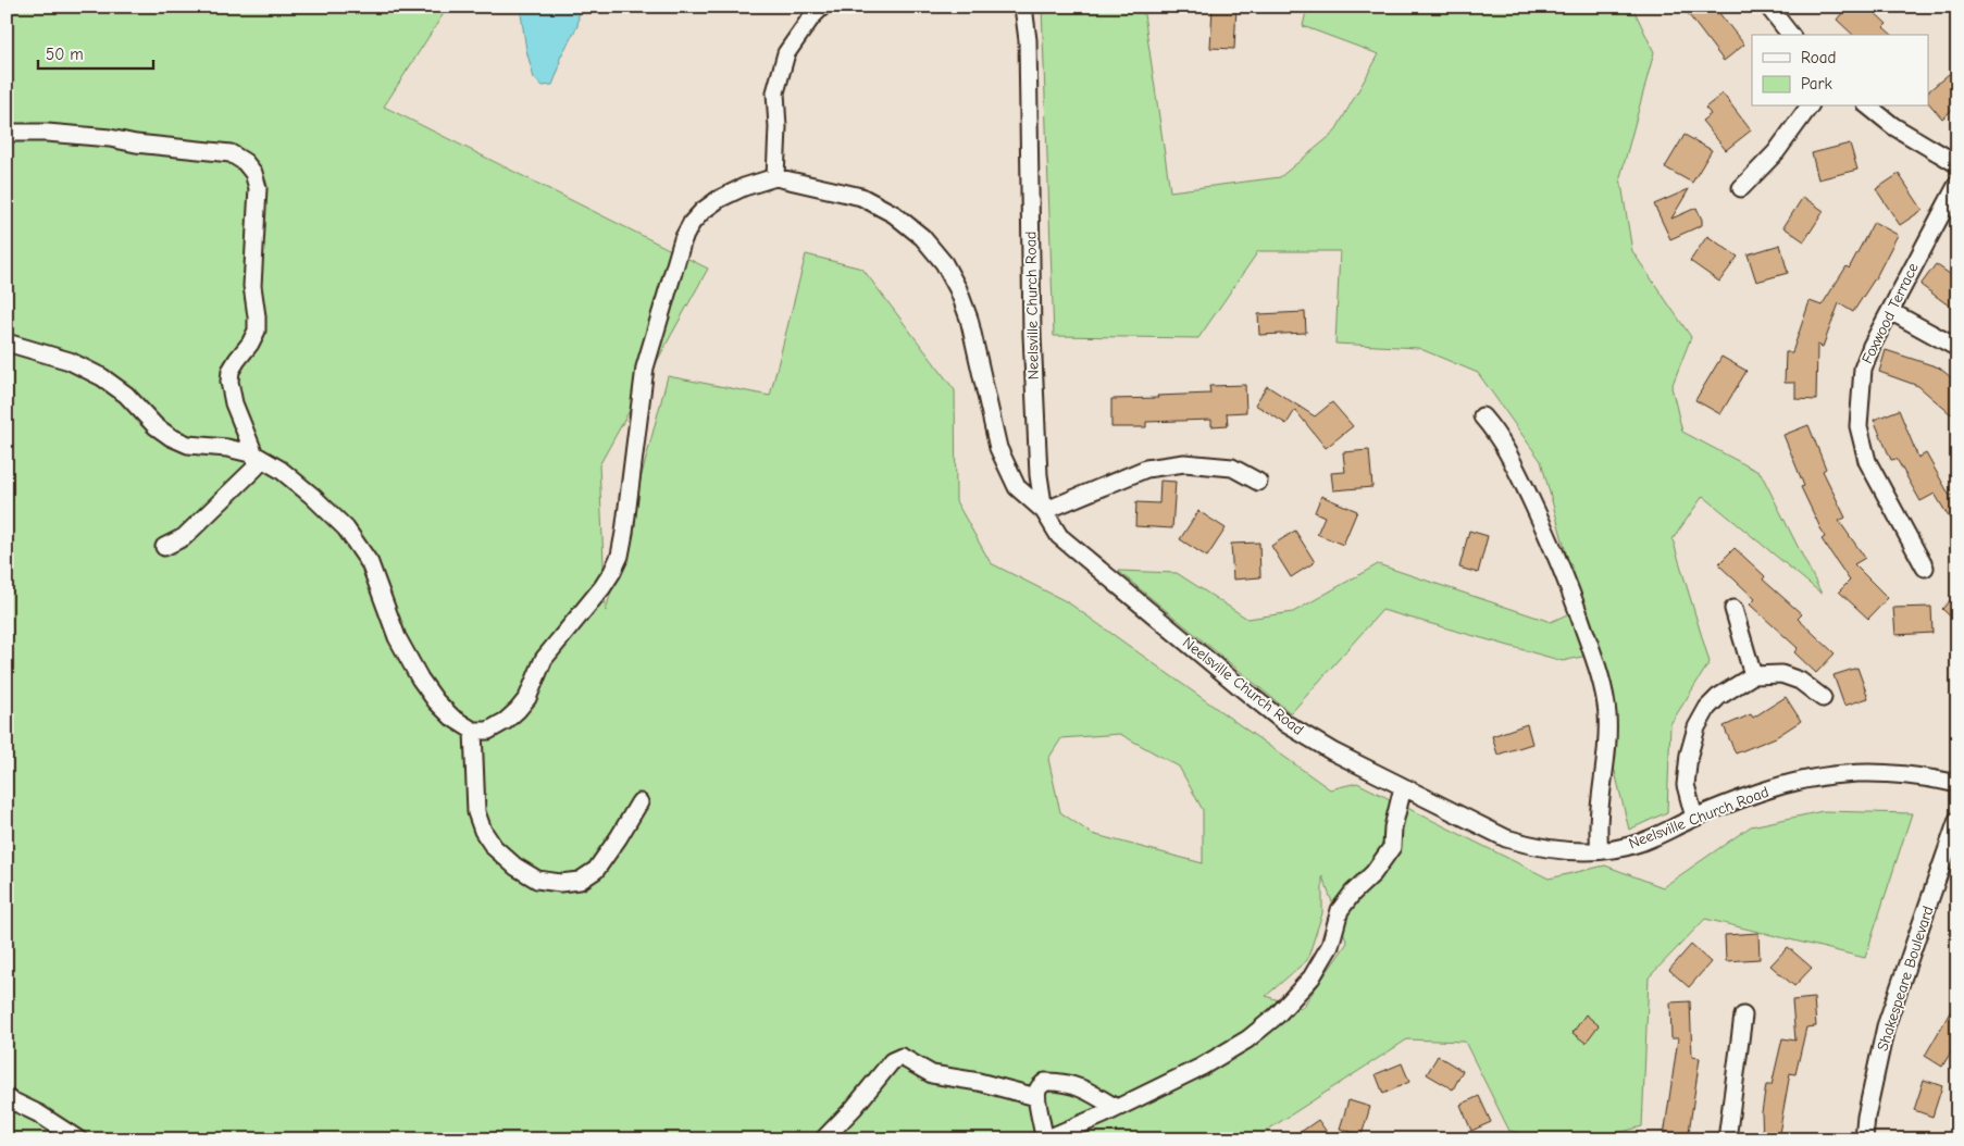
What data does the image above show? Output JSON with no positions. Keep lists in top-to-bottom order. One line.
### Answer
{"streets":{"street":["Neelsville Church Road","Foxwood Terrace","Shakespeare Boulevard"]},"legend":["Road","Park"],"scale_bar":"50 m"}
